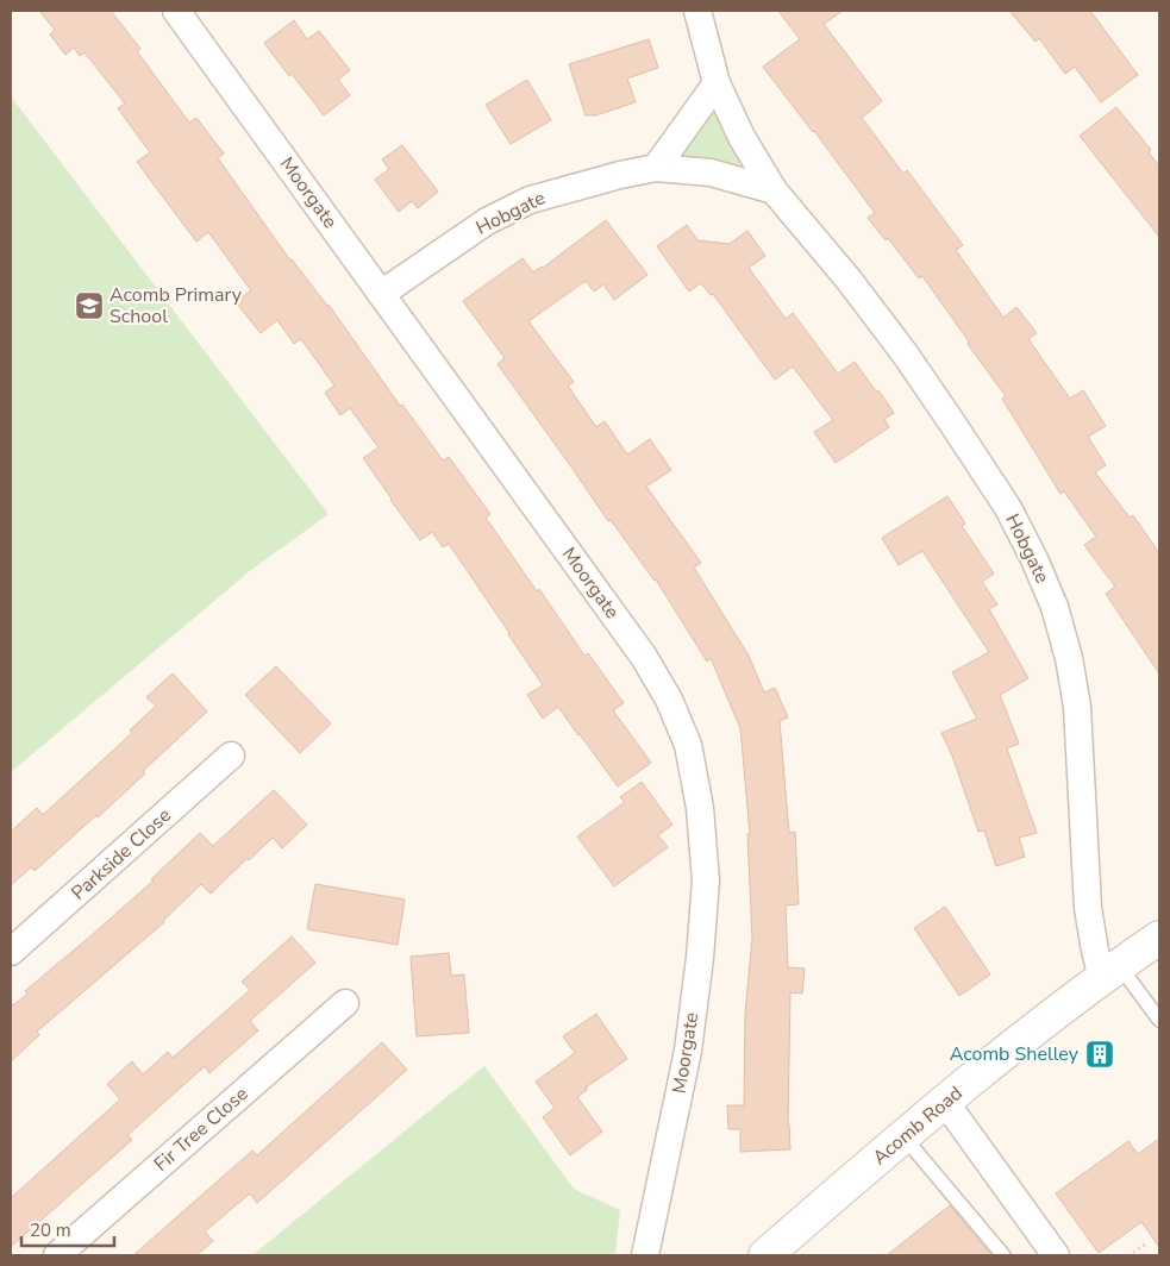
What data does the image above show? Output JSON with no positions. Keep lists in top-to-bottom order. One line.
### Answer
{"streets":{"main road":["Acomb Road"],"street":["Moorgate","Hobgate","Parkside Close","Fir Tree Close"]},"crossings":[["Moorgate","Hobgate"],["Hobgate","Acomb Road"]],"places":{"school or university":["Acomb Primary School"],"building":["Acomb Shelley"]},"scale_bar":"20 m"}
